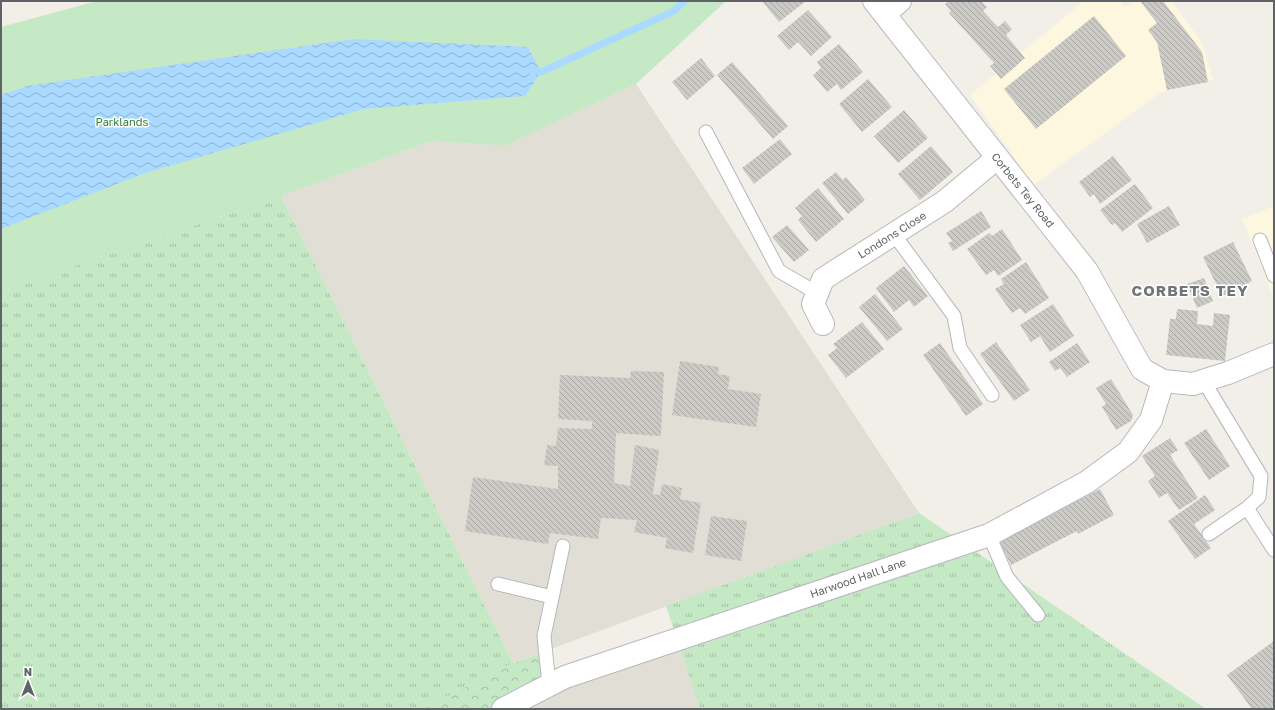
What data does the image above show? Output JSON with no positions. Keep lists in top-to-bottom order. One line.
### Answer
{"streets":{"street":["Corbets Tey Road","Londons Close","Harwood Hall Lane"]},"crossings":[["Corbets Tey Road","Londons Close"],["Corbets Tey Road","Harwood Hall Lane"]],"districts":["CORBETS TEY"],"parks":["Parklands"],"north":"top"}
